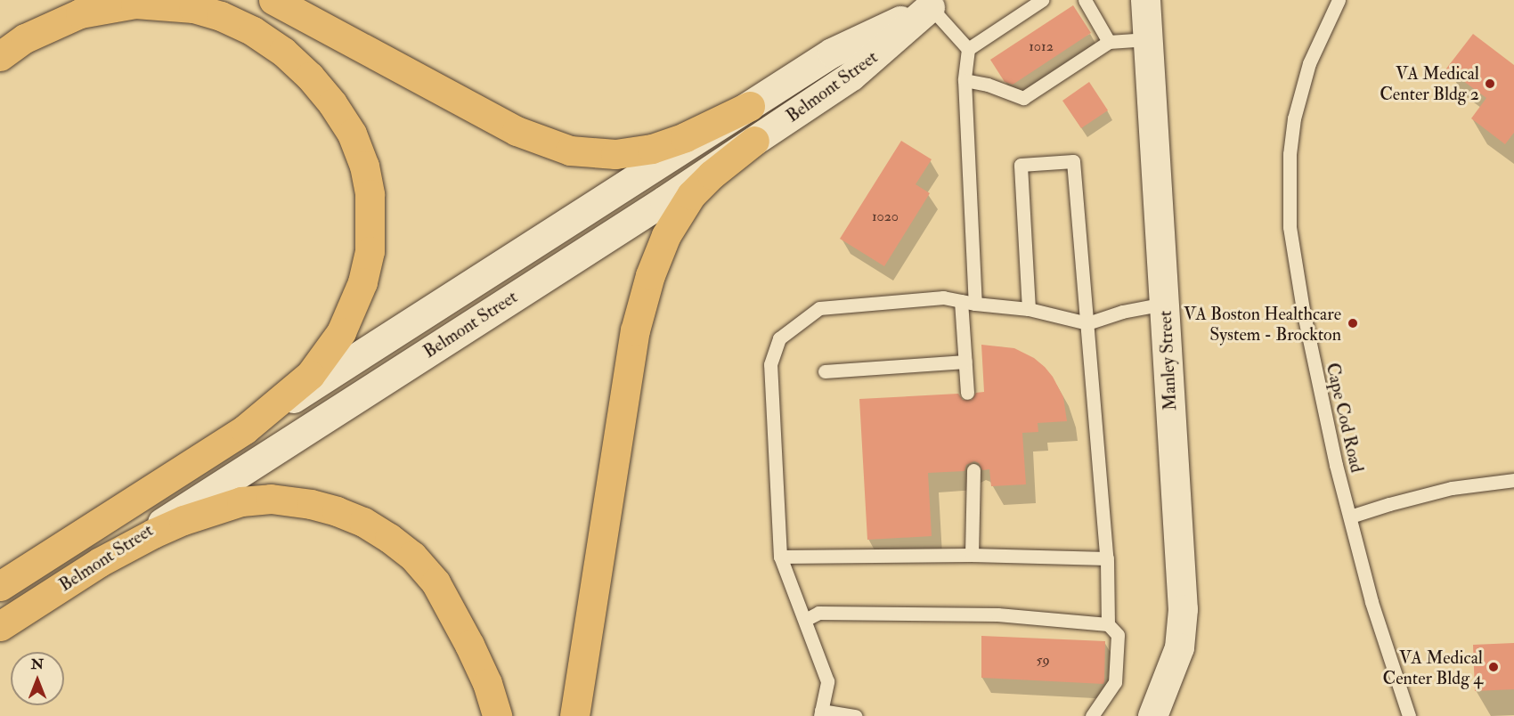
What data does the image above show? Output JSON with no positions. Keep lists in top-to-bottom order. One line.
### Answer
{"streets":{"highway":["Belmont Street"],"main road":["Manley Street"],"lane":["Cape Cod Road"]},"places":["VA Medical Center Bldg 2","VA Boston Healthcare System - Brockton","VA Medical Center Bldg 4"],"house_numbers":["1012","1020","59"],"north":"top"}
